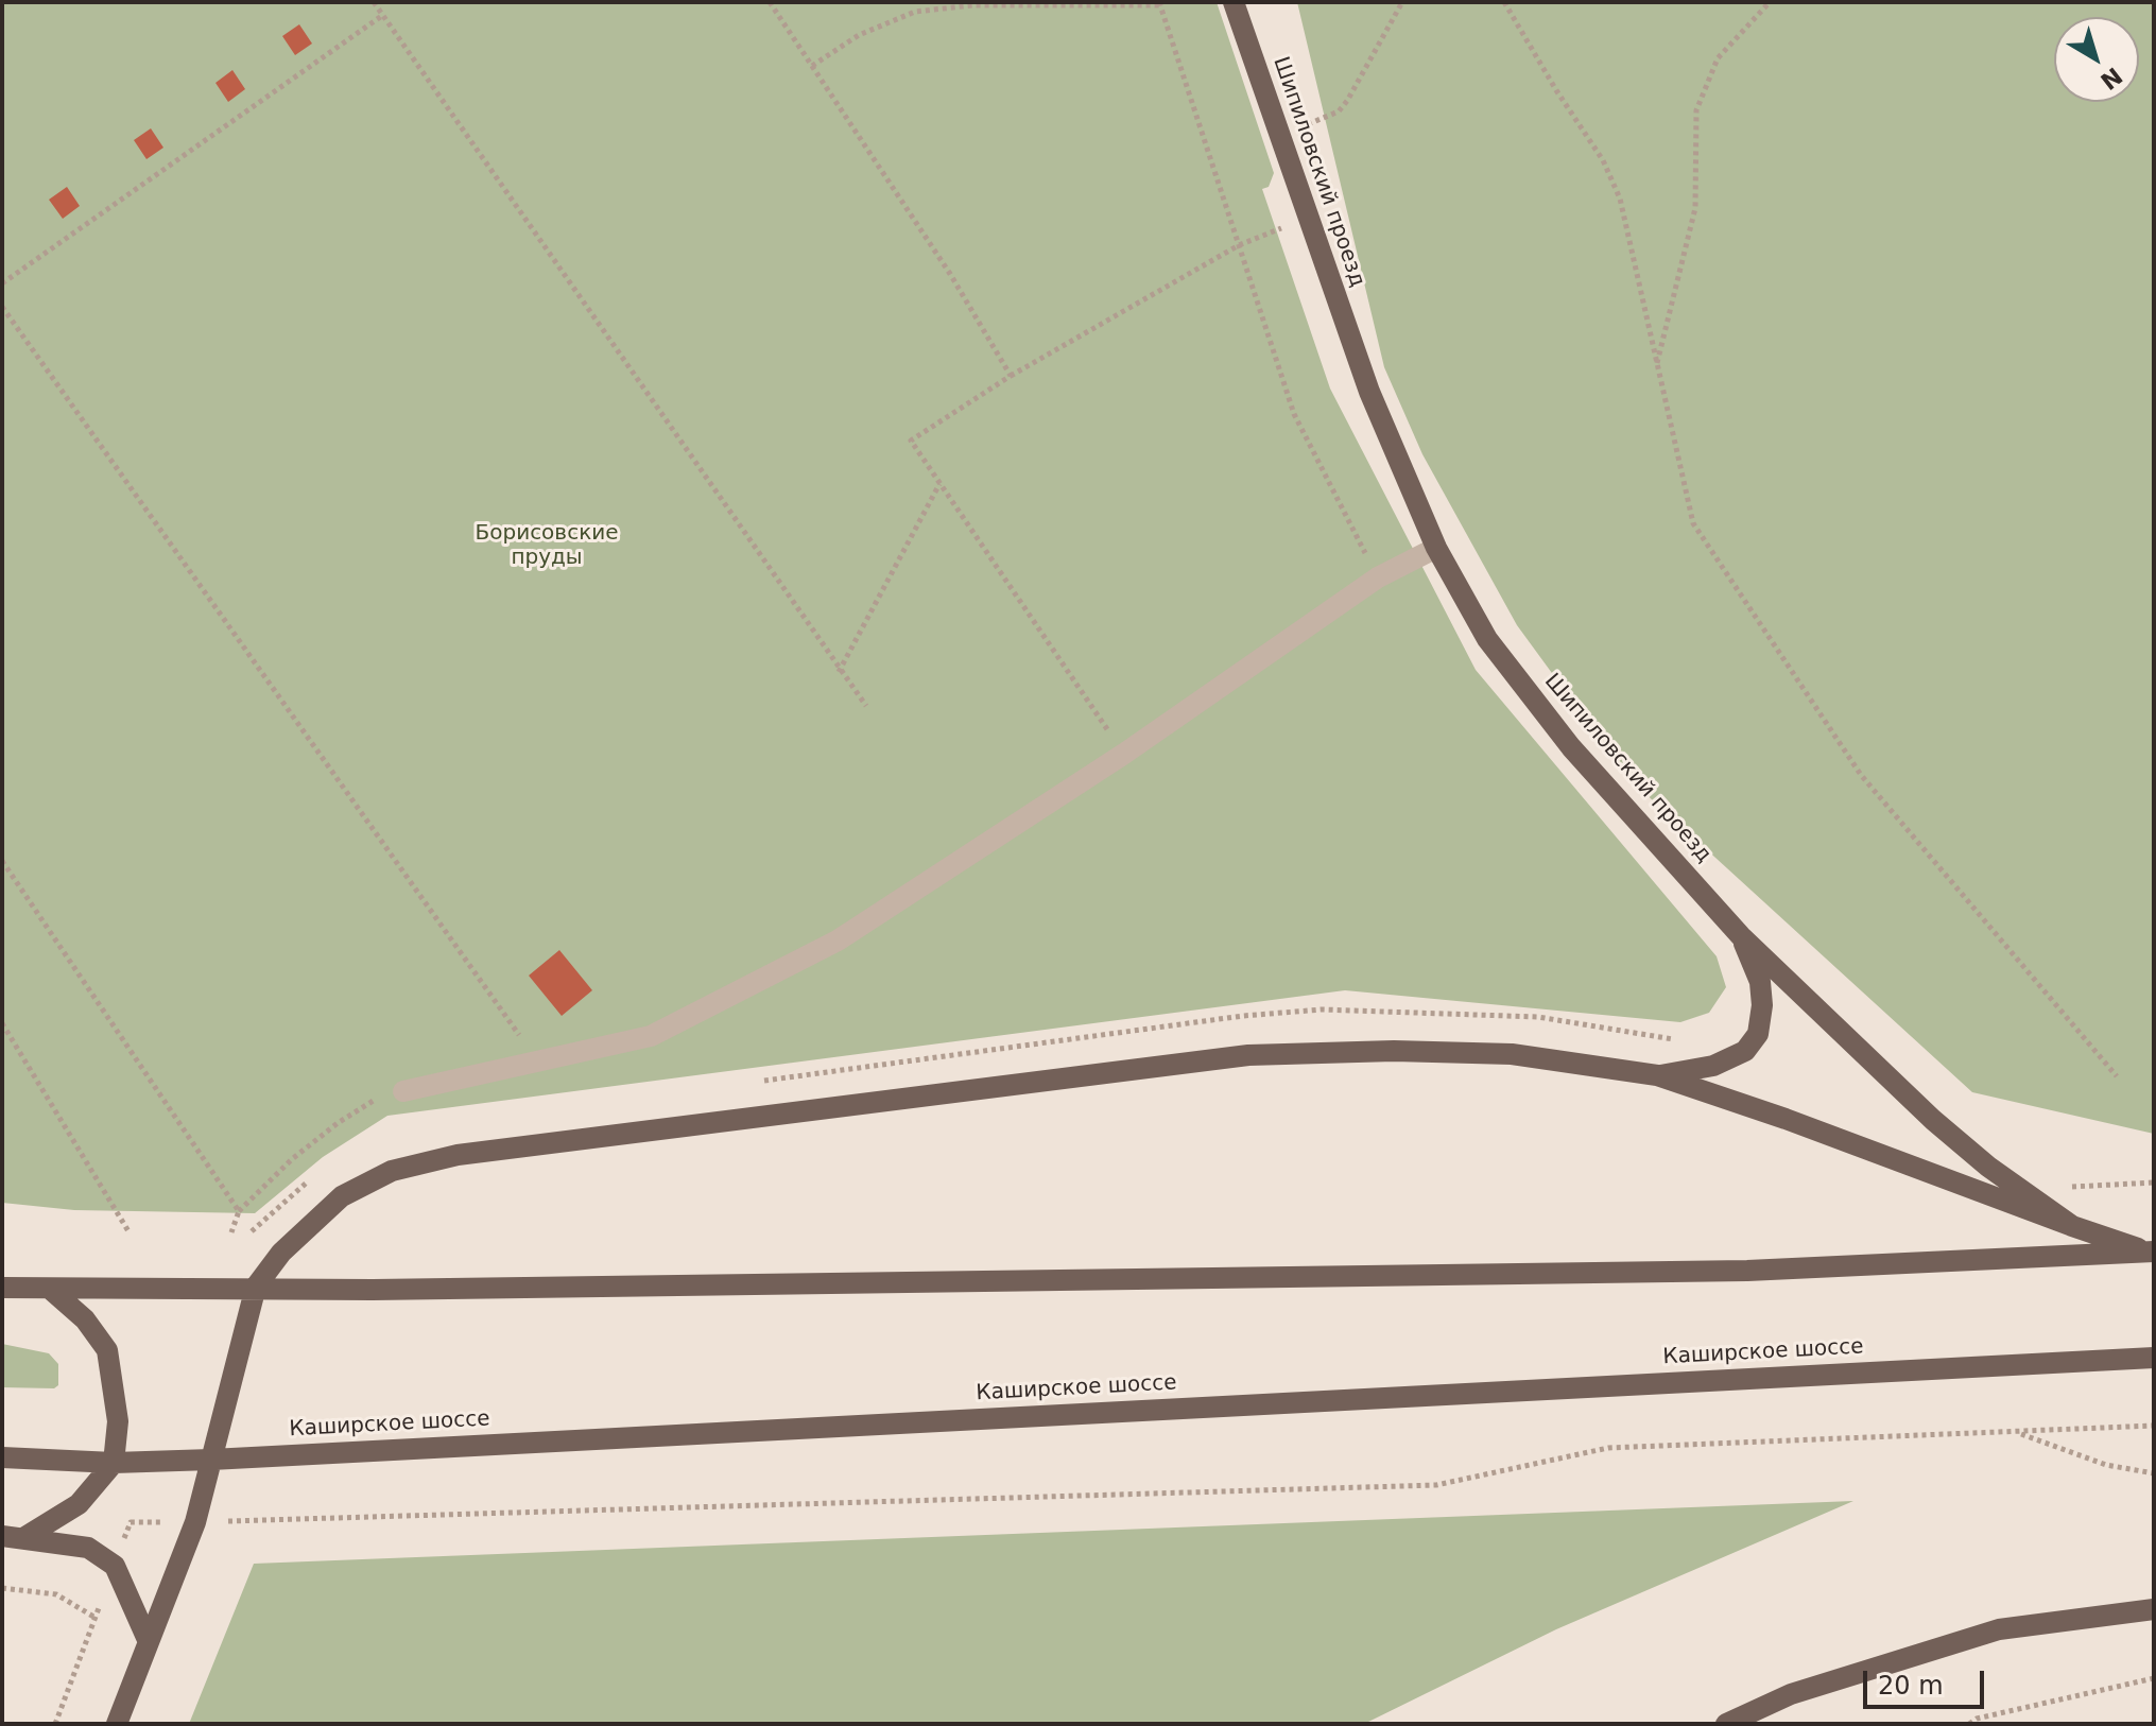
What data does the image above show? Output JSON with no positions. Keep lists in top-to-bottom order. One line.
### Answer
{"streets":{"main road":["Шипиловский проезд","Каширское шоссе"]},"parks":["Борисовские пруды"],"scale_bar":"20 m","north":"bottom right"}
